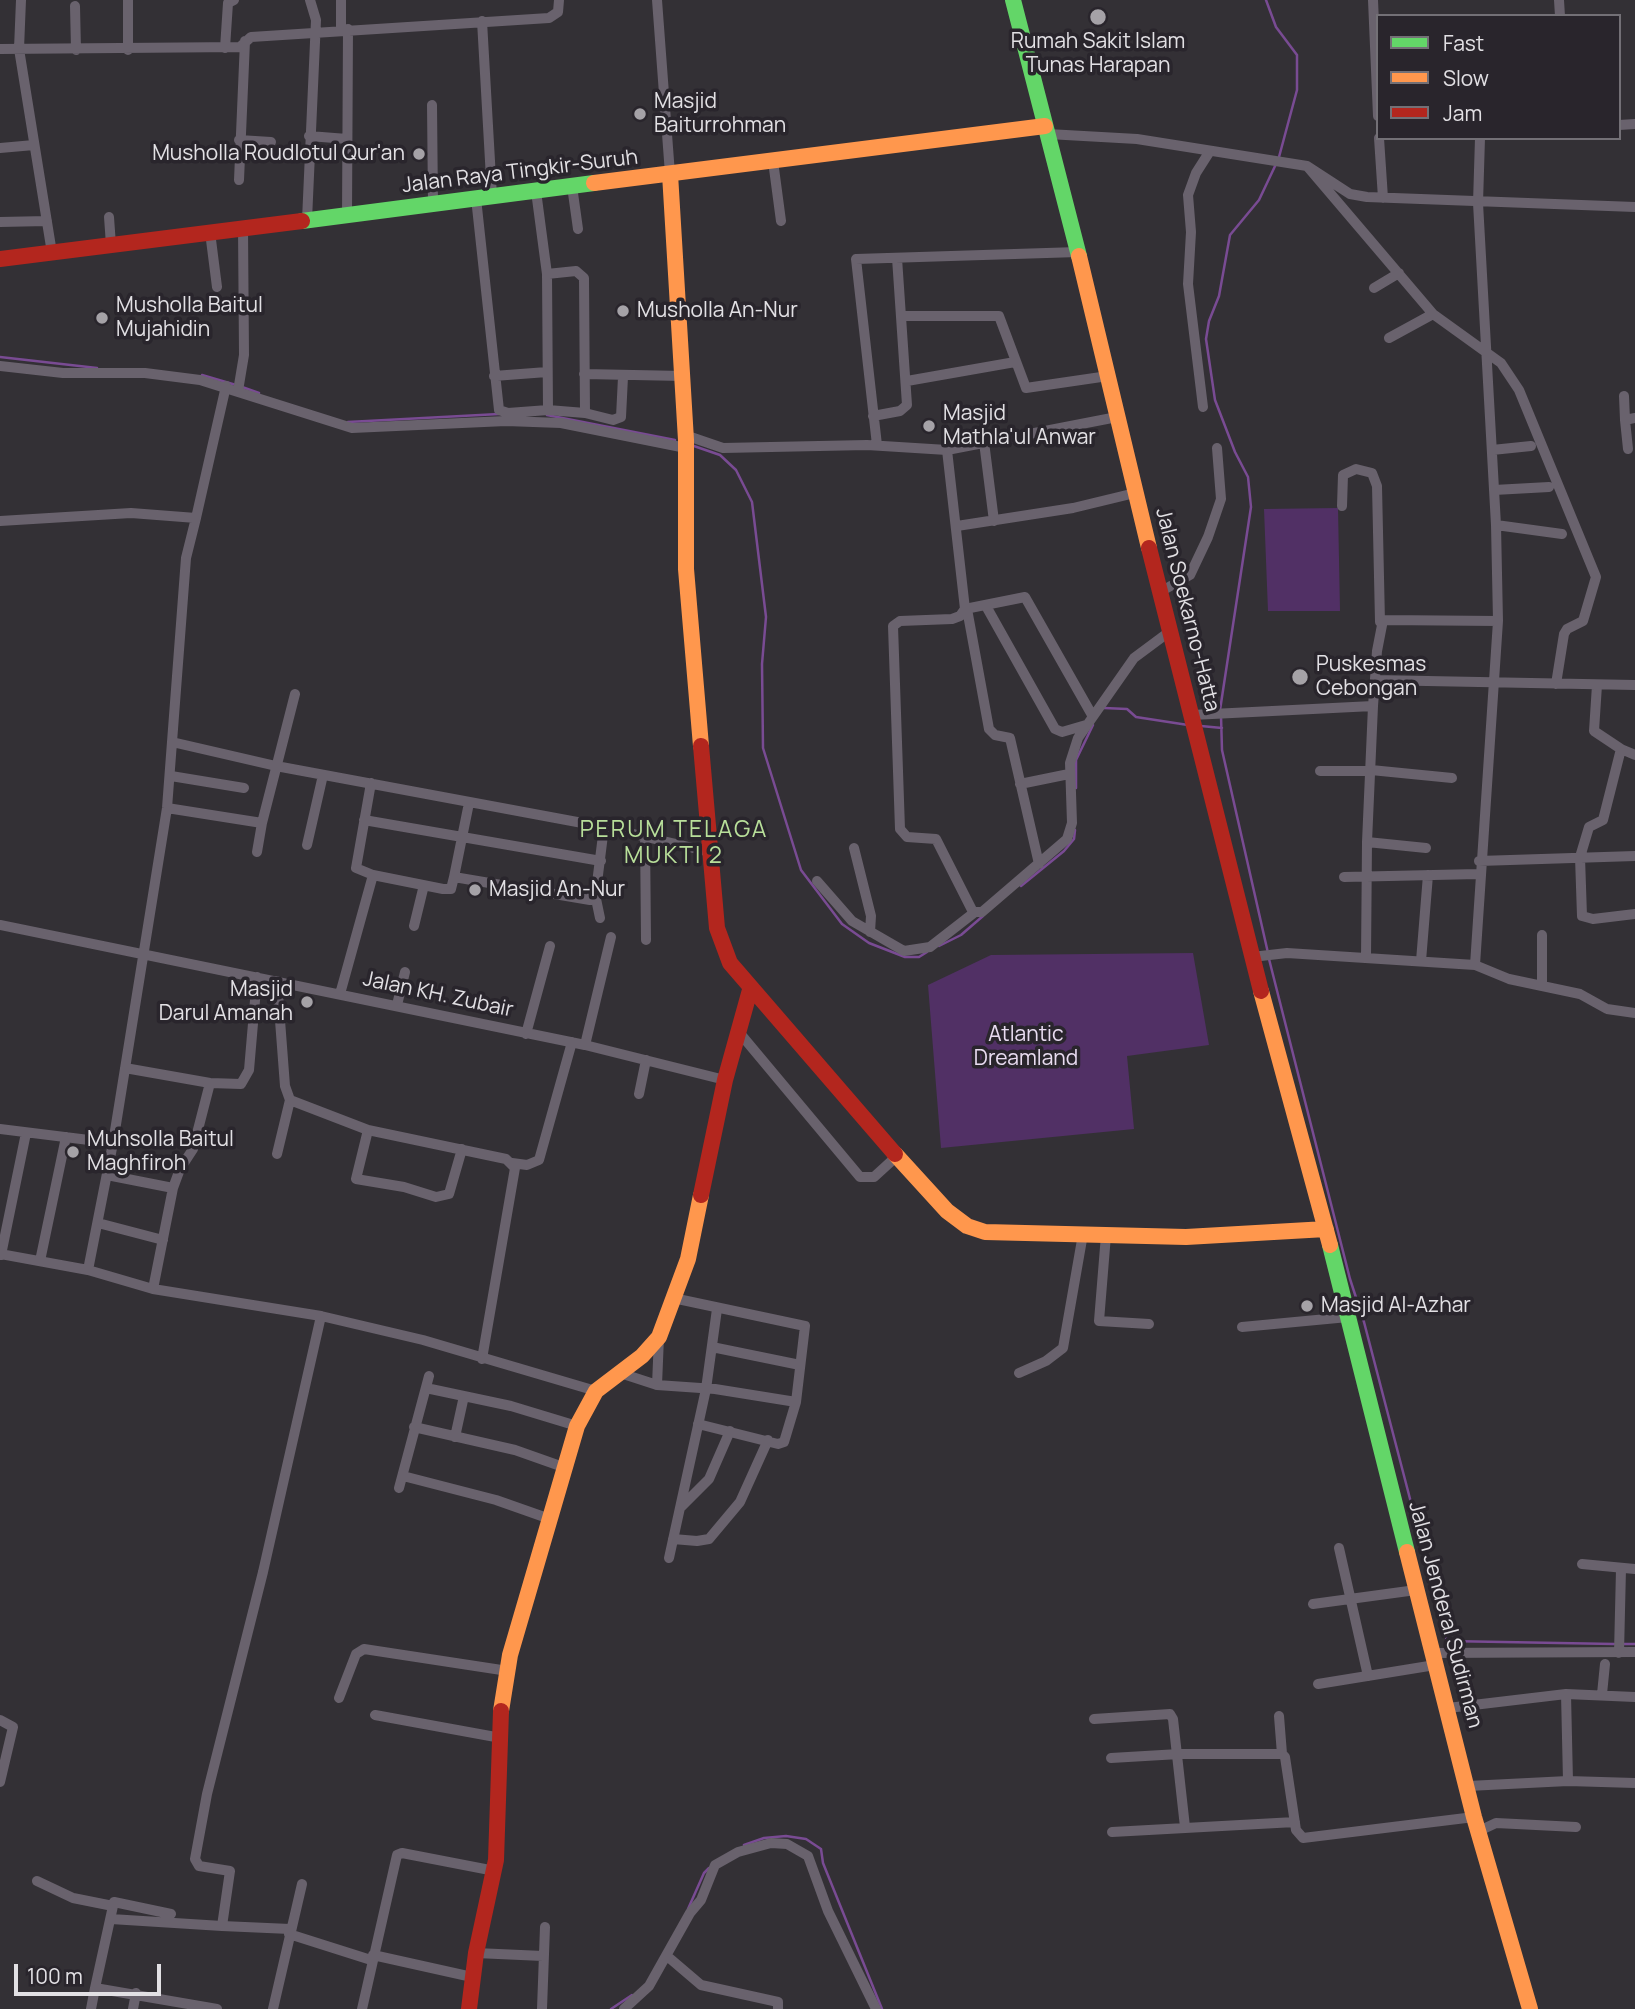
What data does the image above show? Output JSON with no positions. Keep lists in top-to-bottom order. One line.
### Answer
{"streets":{"main road":["Jalan Raya Tingkir-Suruh","Jalan Soekarno-Hatta","Jalan Jenderal Sudirman"],"street":["Jalan KH. Zubair"]},"crossings":[["Jalan Raya Tingkir-Suruh","Jalan Soekarno-Hatta"],["Jalan Soekarno-Hatta","Jalan Jenderal Sudirman"]],"districts":["PERUM TELAGA MUKTI 2"],"parks":["Atlantic Dreamland"],"places":["Rumah Sakit Islam Tunas Harapan","Masjid Baiturrohman","Musholla Roudlotul Qur'an","Musholla An-Nur","Musholla Baitul Mujahidin","Masjid Mathla'ul Anwar","Puskesmas Cebongan","Masjid An-Nur","Masjid Darul Amanah","Muhsolla Baitul Maghfiroh","Masjid Al-Azhar"],"legend":["Fast","Slow","Jam"],"scale_bar":"100 m"}
